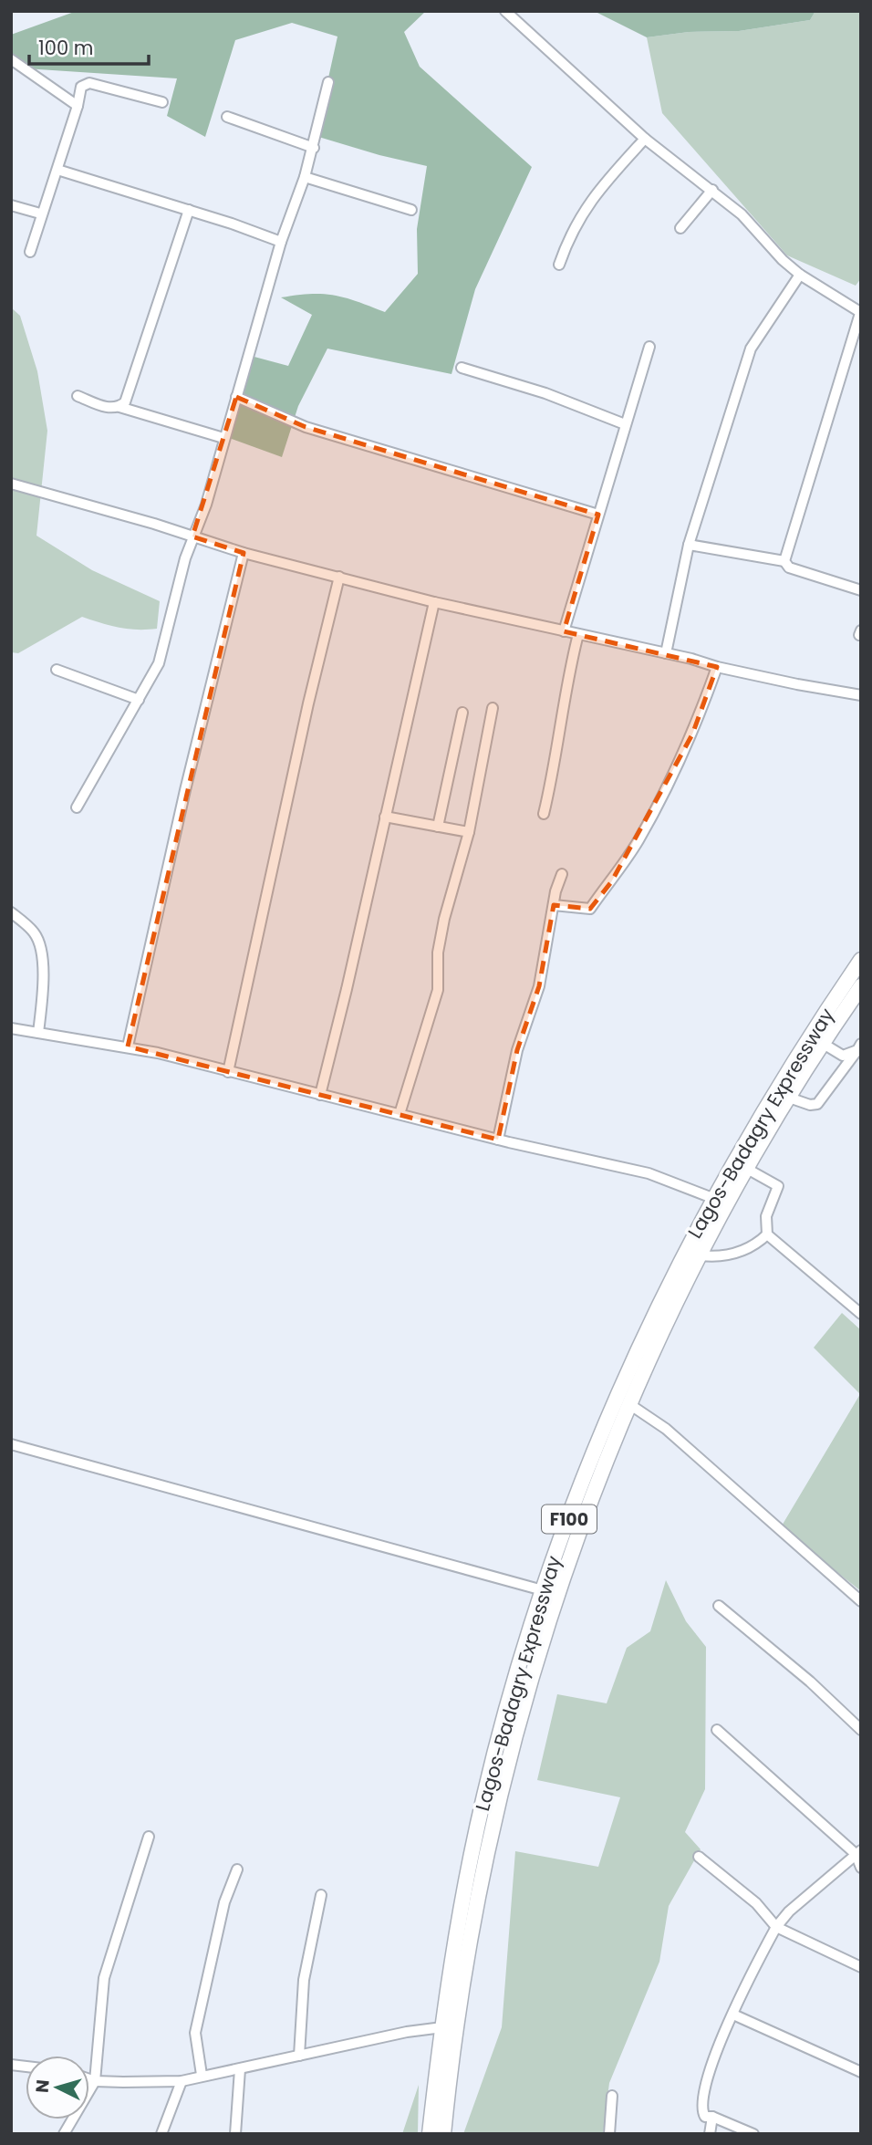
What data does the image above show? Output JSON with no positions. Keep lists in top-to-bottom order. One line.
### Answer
{"streets":{"highway":["Lagos-Badagry Expressway","F100"]},"scale_bar":"100 m","north":"left"}
